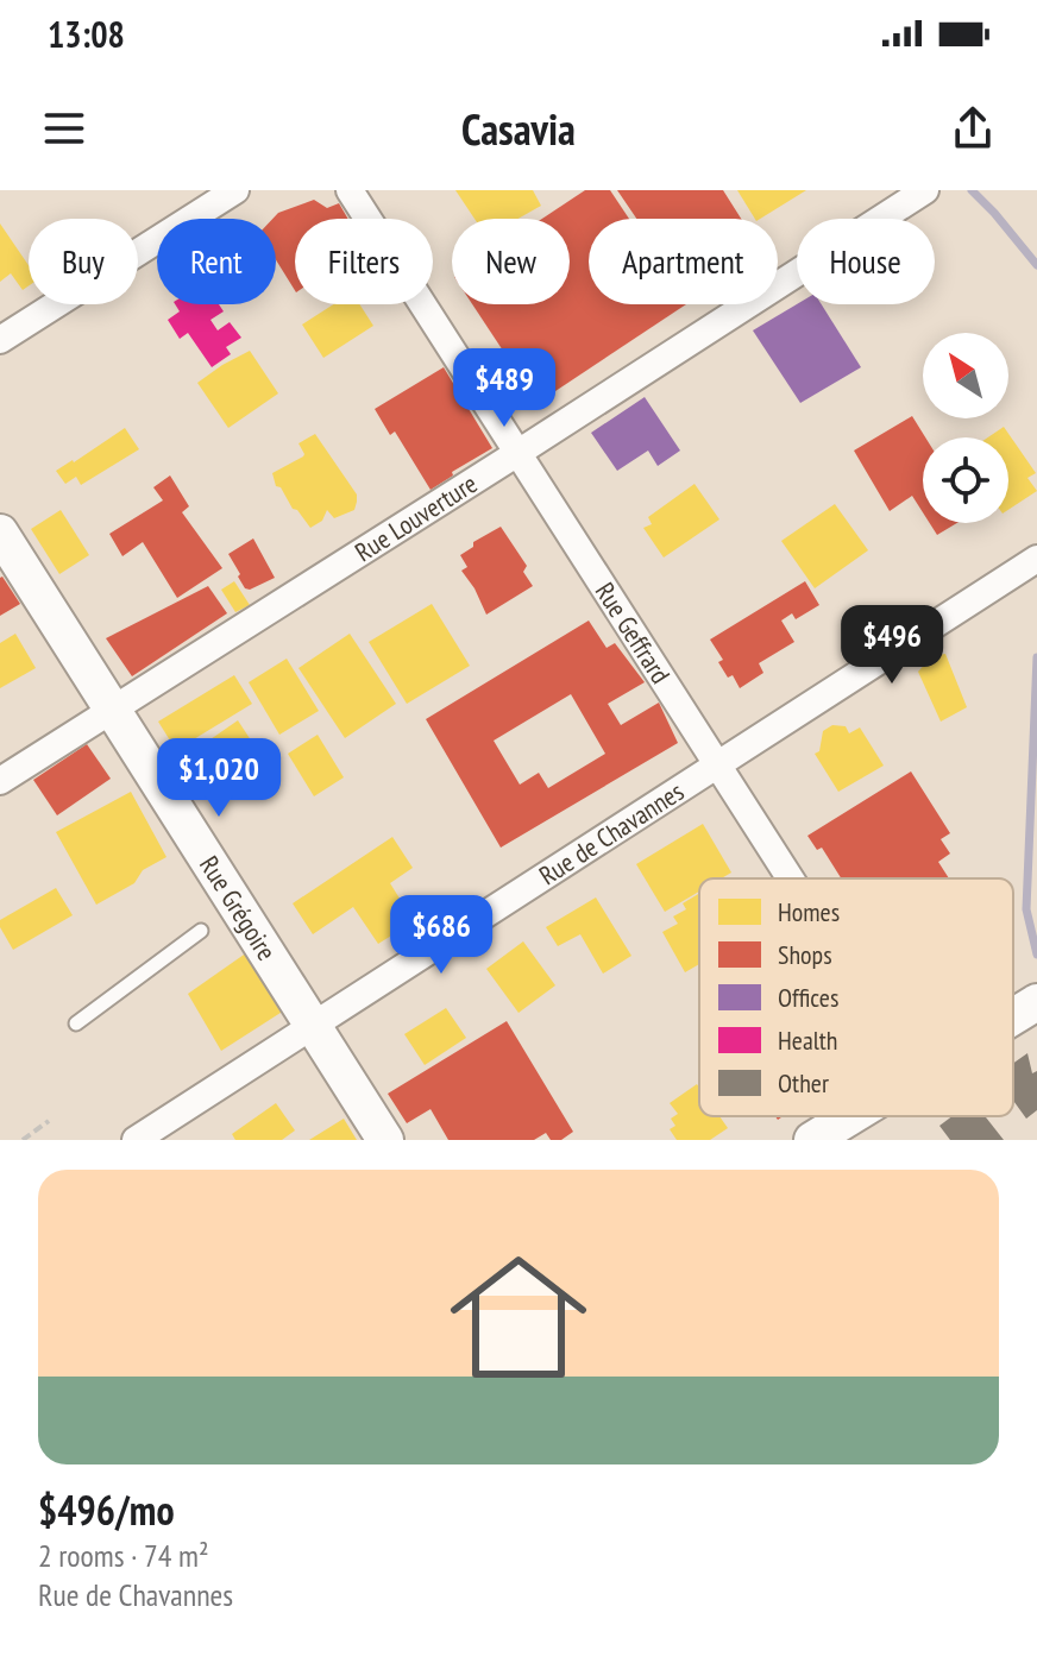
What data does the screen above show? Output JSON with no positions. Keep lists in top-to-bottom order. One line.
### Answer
{"streets":{"main road":["Rue Grégoire"],"street":["Rue Louverture","Rue Geffrard","Rue de Chavannes"]},"crossings":[["Rue Louverture","Rue Geffrard"],["Rue Louverture","Rue Grégoire"],["Rue Geffrard","Rue de Chavannes"],["Rue de Chavannes","Rue Grégoire"]],"legend":["Homes","Shops","Offices","Health","Other"],"north":"top left","page":{"status":"13:08","header":"Casavia","chip":["Buy","Rent","Filters","New","Apartment","House"],"price":["$489","$496","$1,020","$686"],"list":[{"name":"$496/mo","note":"2 rooms · 74 m² · Rue de Chavannes"}]}}
